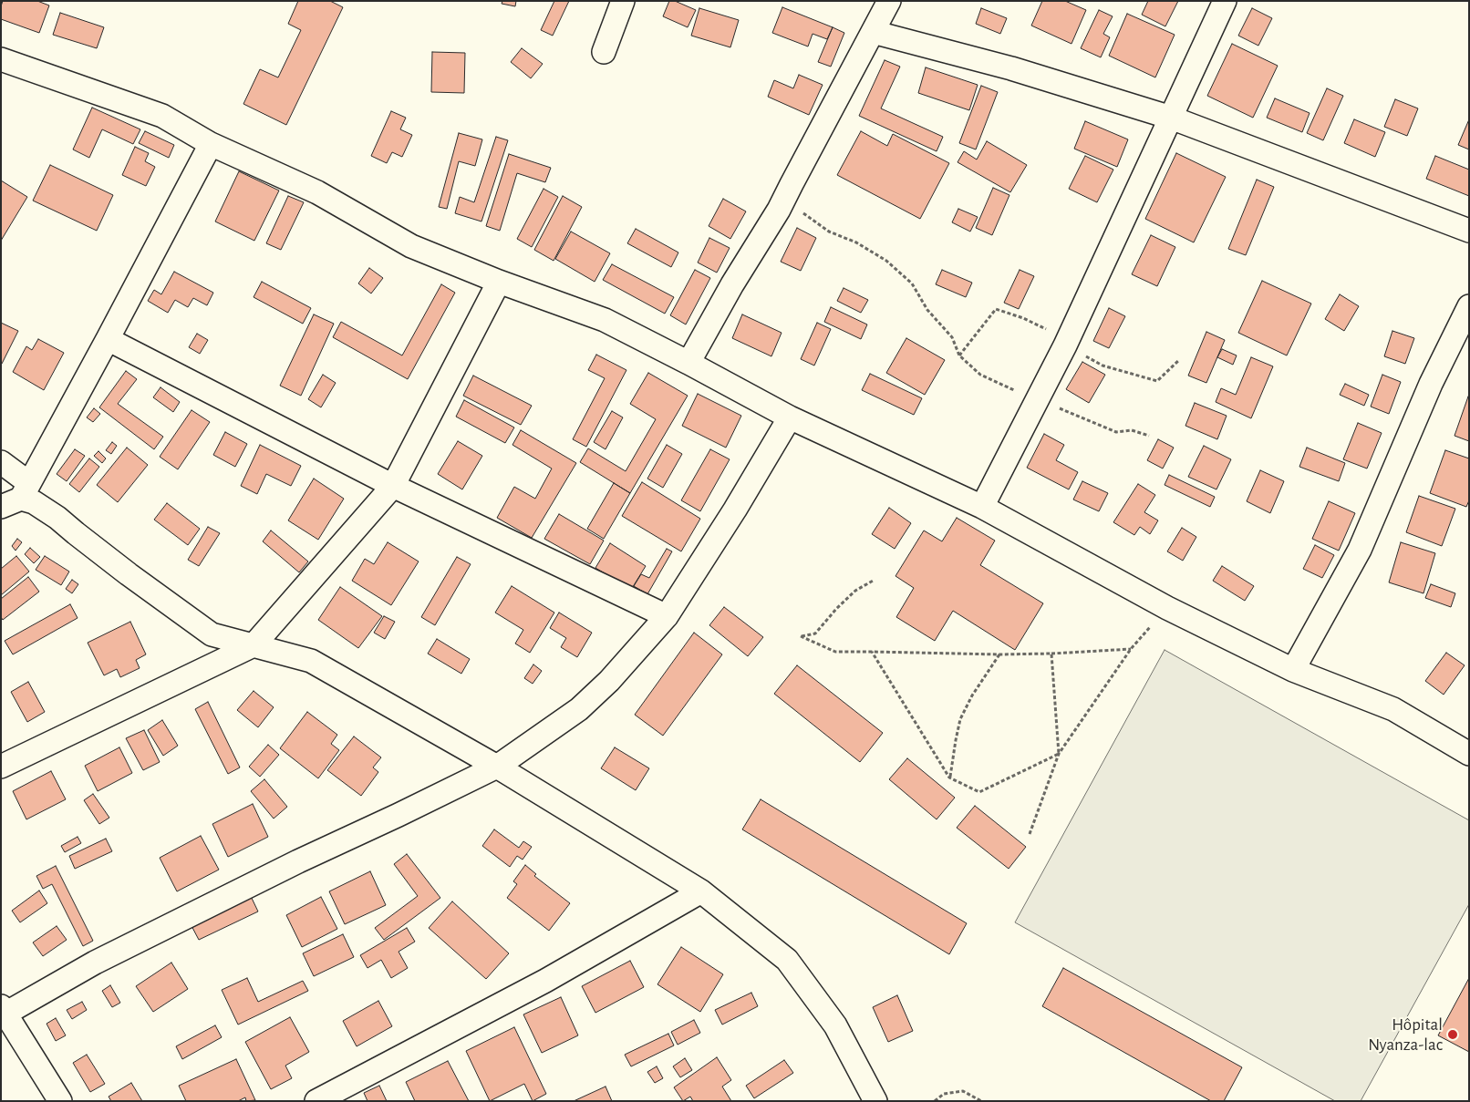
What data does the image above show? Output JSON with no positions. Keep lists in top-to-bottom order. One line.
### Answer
{"places":["Hôpital Nyanza-lac"]}
